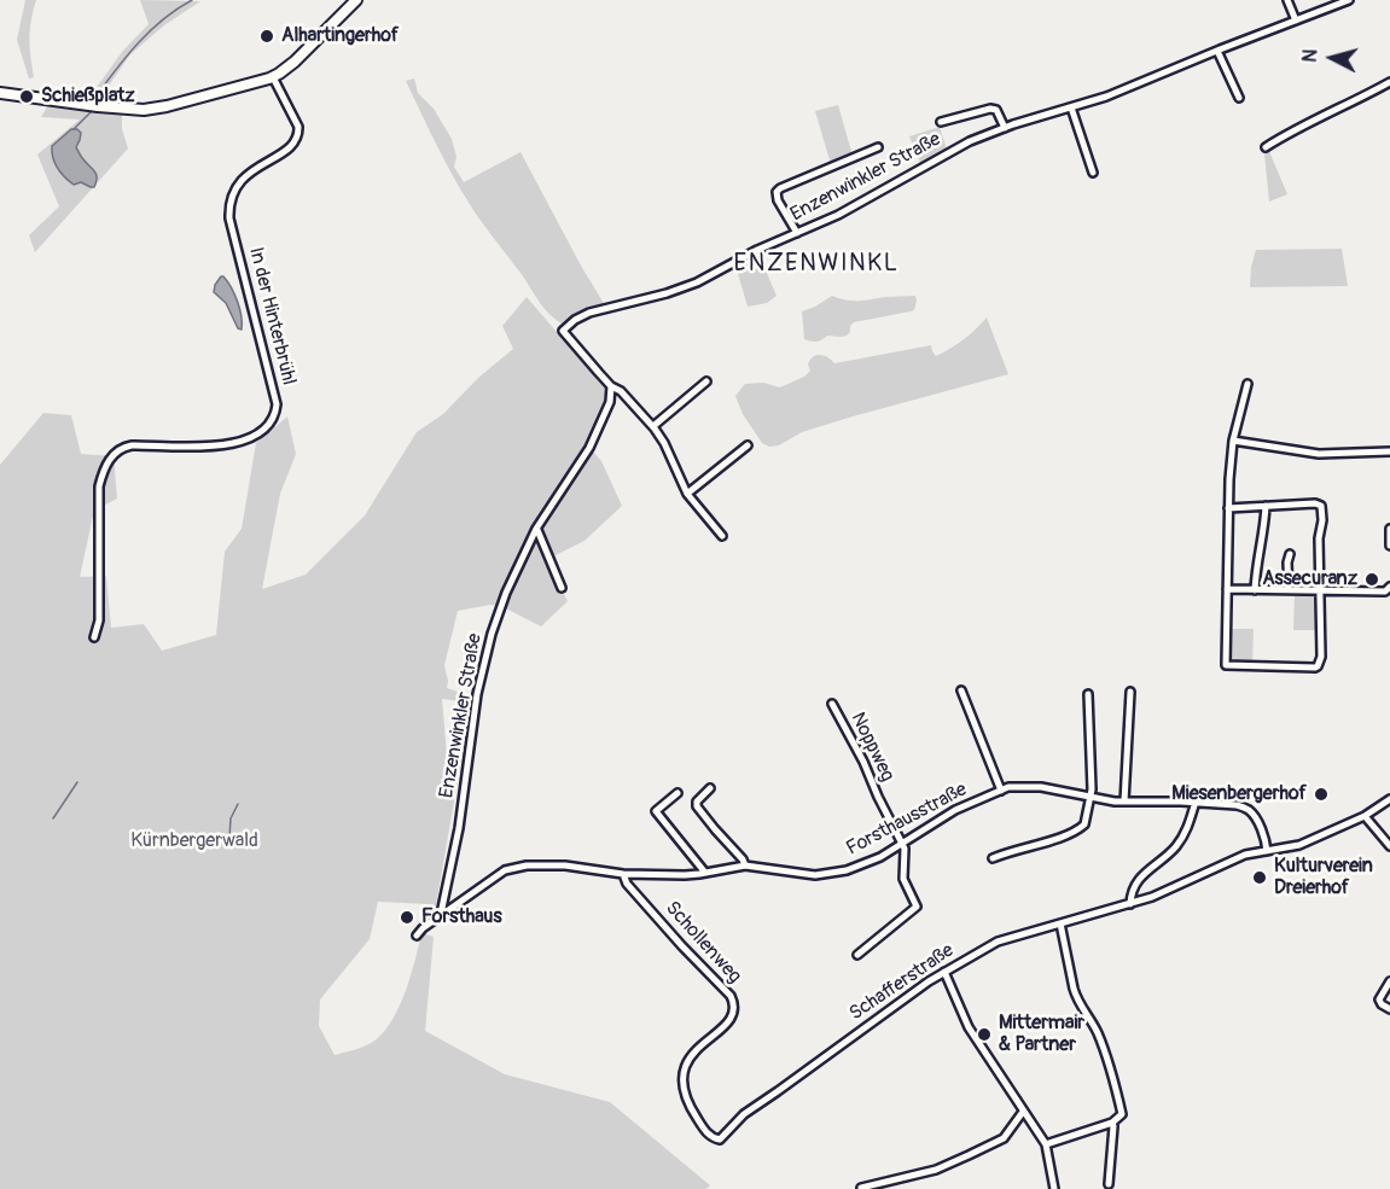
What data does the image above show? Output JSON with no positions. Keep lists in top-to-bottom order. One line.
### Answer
{"streets":{"street":["Enzenwinkler Straße","In der Hinterbrühl","Noppweg","Forsthausstraße","Schollenweg","Schafferstraße"]},"crossings":[["Enzenwinkler Straße","Forsthausstraße"],["Noppweg","Forsthausstraße"],["Forsthausstraße","Schollenweg"],["Forsthausstraße","Schafferstraße"],["Schollenweg","Schafferstraße"]],"districts":["ENZENWINKL"],"parks":["Kürnbergerwald"],"places":["Alhartingerhof","Schießplatz","Assecuranz","Miesenbergerhof","Kulturverein Dreierhof","Forsthaus","Mittermair & Partner"],"north":"left"}
